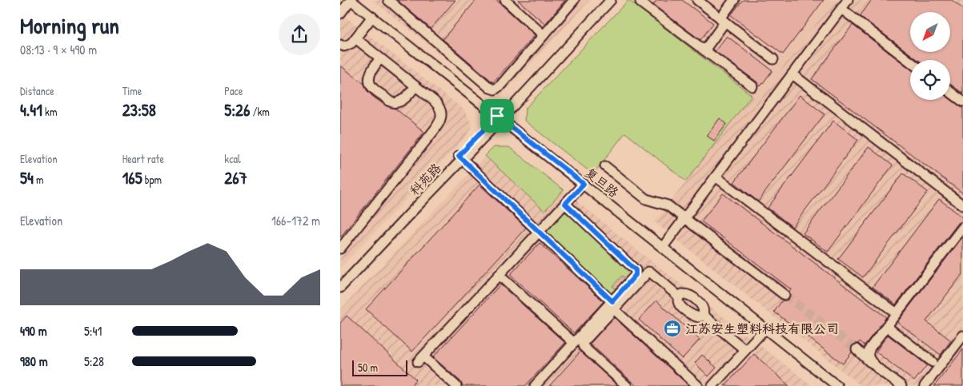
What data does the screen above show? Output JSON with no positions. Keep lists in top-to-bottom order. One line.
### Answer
{"streets":{"street":["科苑路","复旦路"]},"crossings":[["科苑路","复旦路"]],"places":{"office":["江苏安生塑料科技有限公司"]},"scale_bar":"50 m","north":"bottom left","page":{"heading":["Morning run","08:13 · 9 × 490 m"],"stats":[["Distance","4.41 km"],["Time","23:58"],["Pace","5:26 /km"],["Elevation","54 m"],["Heart rate","165 bpm"],["kcal","267"]],"chart":["Elevation","166–172 m"],"list":[{"name":"490 m","note":"5:41"},{"name":"980 m","note":"5:28"}],"scale":"50 m"}}
